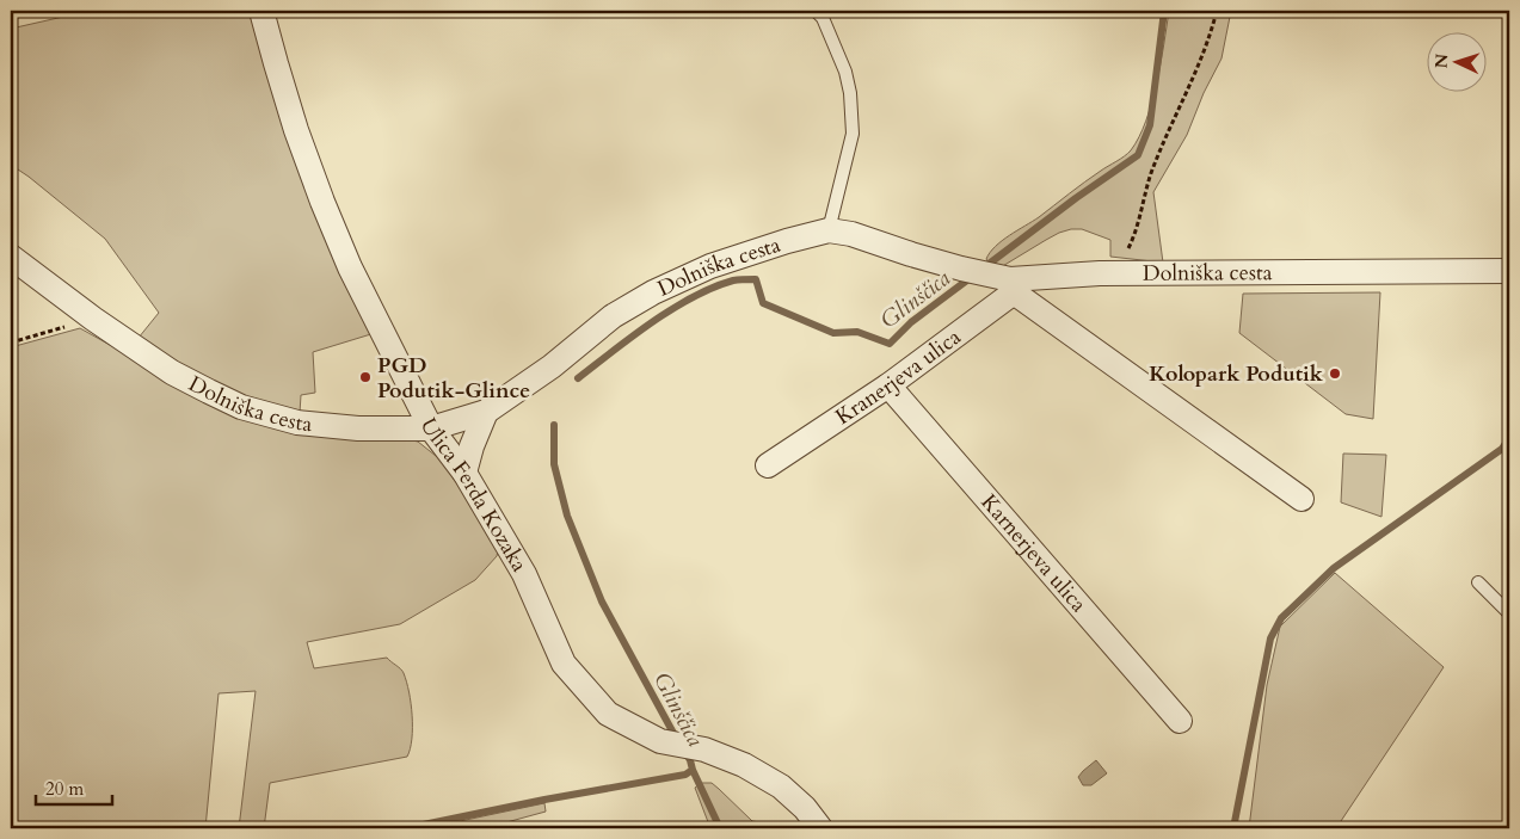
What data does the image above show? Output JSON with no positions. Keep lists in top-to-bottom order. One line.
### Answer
{"streets":{"street":["Dolniška cesta","Kranerjeva ulica","Ulica Ferda Kozaka","Karnerjeva ulica"]},"crossings":[["Dolniška cesta","Kranerjeva ulica"],["Dolniška cesta","Ulica Ferda Kozaka"],["Kranerjeva ulica","Karnerjeva ulica"]],"water":["Glinščica"],"places":["Kolopark Podutik","PGD Podutik-Glince"],"scale_bar":"20 m","north":"left"}
